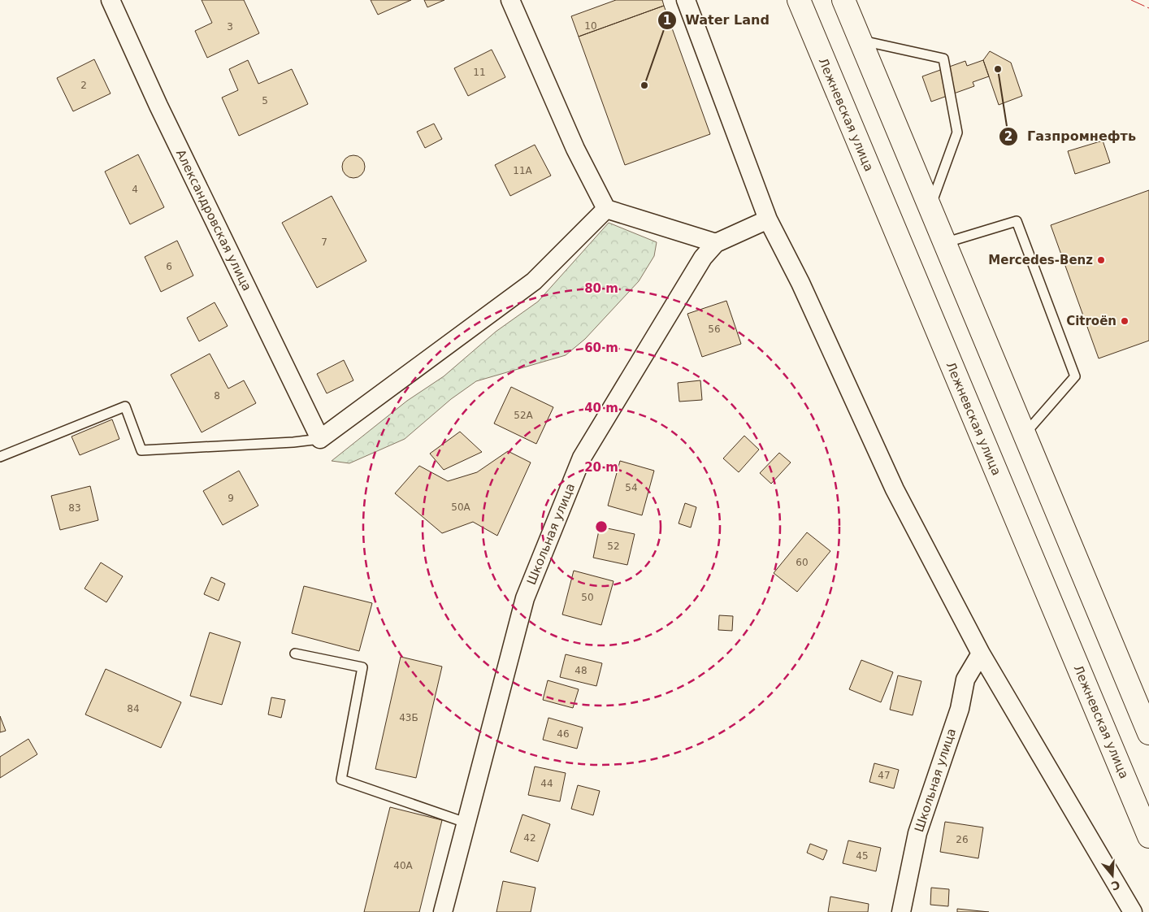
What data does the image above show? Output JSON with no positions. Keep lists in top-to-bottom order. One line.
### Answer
{"streets":{"highway":["Лежневская улица"],"street":["Александровская улица","Школьная улица"]},"places":["Газпромнефть","Water Land","Mercedes-Benz","Citroën"],"house_numbers":["10","3","11","2","5","11А","4","7","6","56","8","52А","54","9","50А","83","52","60","50","48","84","43Б","46","47","44","42","26","45","40А"],"north":"bottom","rings":["80 m","60 m","40 m","20 m"]}
